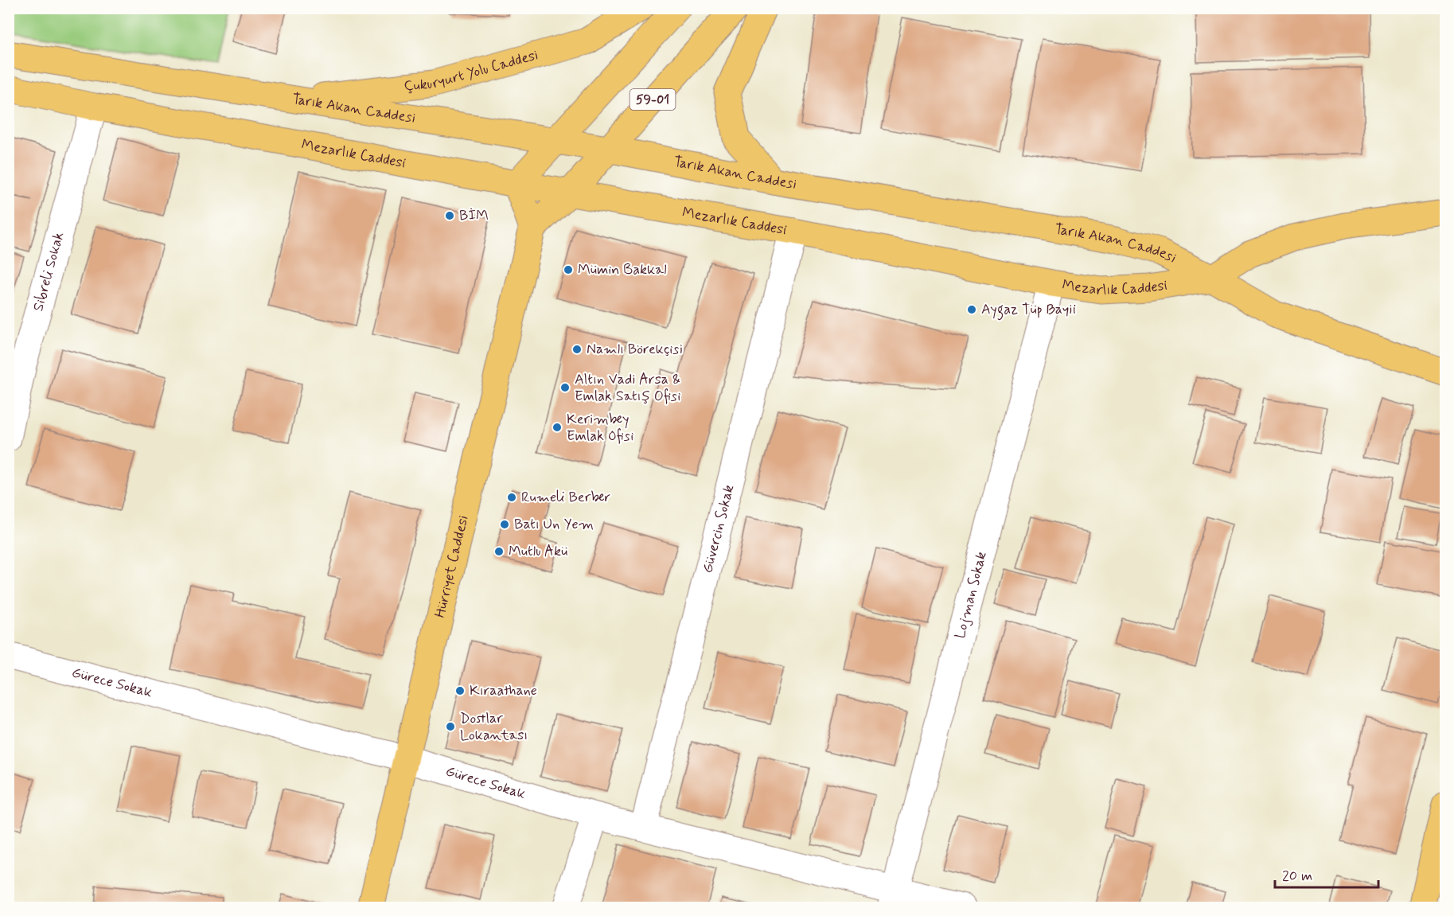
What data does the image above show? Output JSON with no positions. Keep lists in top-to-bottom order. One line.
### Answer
{"streets":{"main road":["Çukuryurt Yolu Caddesi","59-01","Tarık Akan Caddesi","Mezarlık Caddesi","Hürriyet Caddesi"],"street":["Sibreli Sokak","Güvercin Sokak","Lojman Sokak","Gürece Sokak"]},"crossings":[["Çukuryurt Yolu Caddesi","Tarık Akan Caddesi"],["59-01","Tarık Akan Caddesi"],["59-01","Mezarlık Caddesi"],["Tarık Akan Caddesi","Mezarlık Caddesi"],["Mezarlık Caddesi","Sibreli Sokak"],["Mezarlık Caddesi","Güvercin Sokak"],["Mezarlık Caddesi","Lojman Sokak"],["Güvercin Sokak","Gürece Sokak"],["Hürriyet Caddesi","Gürece Sokak"],["Lojman Sokak","Gürece Sokak"]],"places":["BİM","Mümin Bakkal","Aygaz Tüp Bayii","Namlı Börekçisi","Altın Vadi Arsa & Emlak Satış Ofisi","Kerimbey Emlak Ofisi","Rumeli Berber","Batı Un Yem","Mutlu Akü","Kıraathane","Dostlar Lokantası"],"scale_bar":"20 m"}
